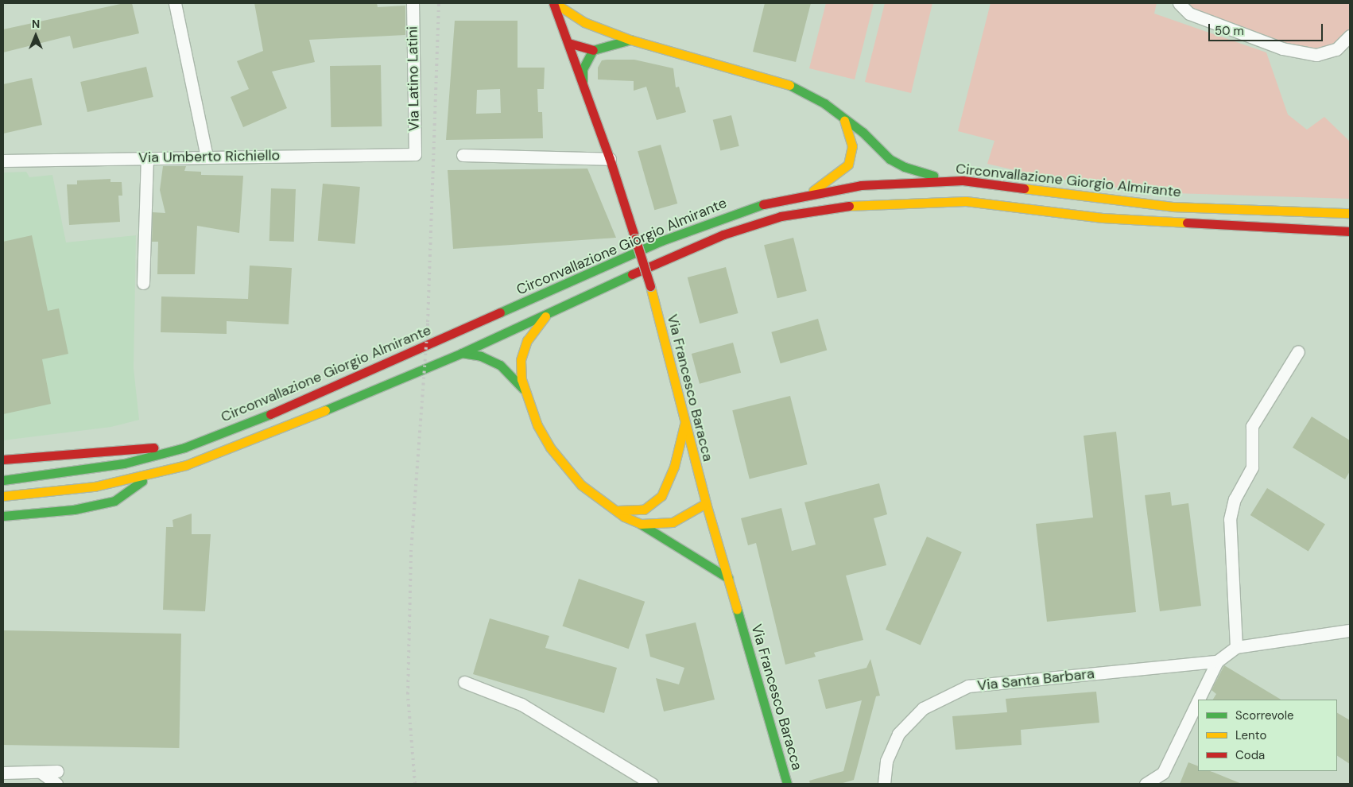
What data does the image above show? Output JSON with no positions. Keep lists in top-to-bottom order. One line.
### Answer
{"streets":{"main road":["Circonvallazione Giorgio Almirante","Via Francesco Baracca"],"street":["Via Latino Latini","Via Umberto Richiello","Via Santa Barbara"]},"crossings":[["Via Latino Latini","Via Umberto Richiello"]],"legend":["Scorrevole","Lento","Coda"],"scale_bar":"50 m","north":"top"}
